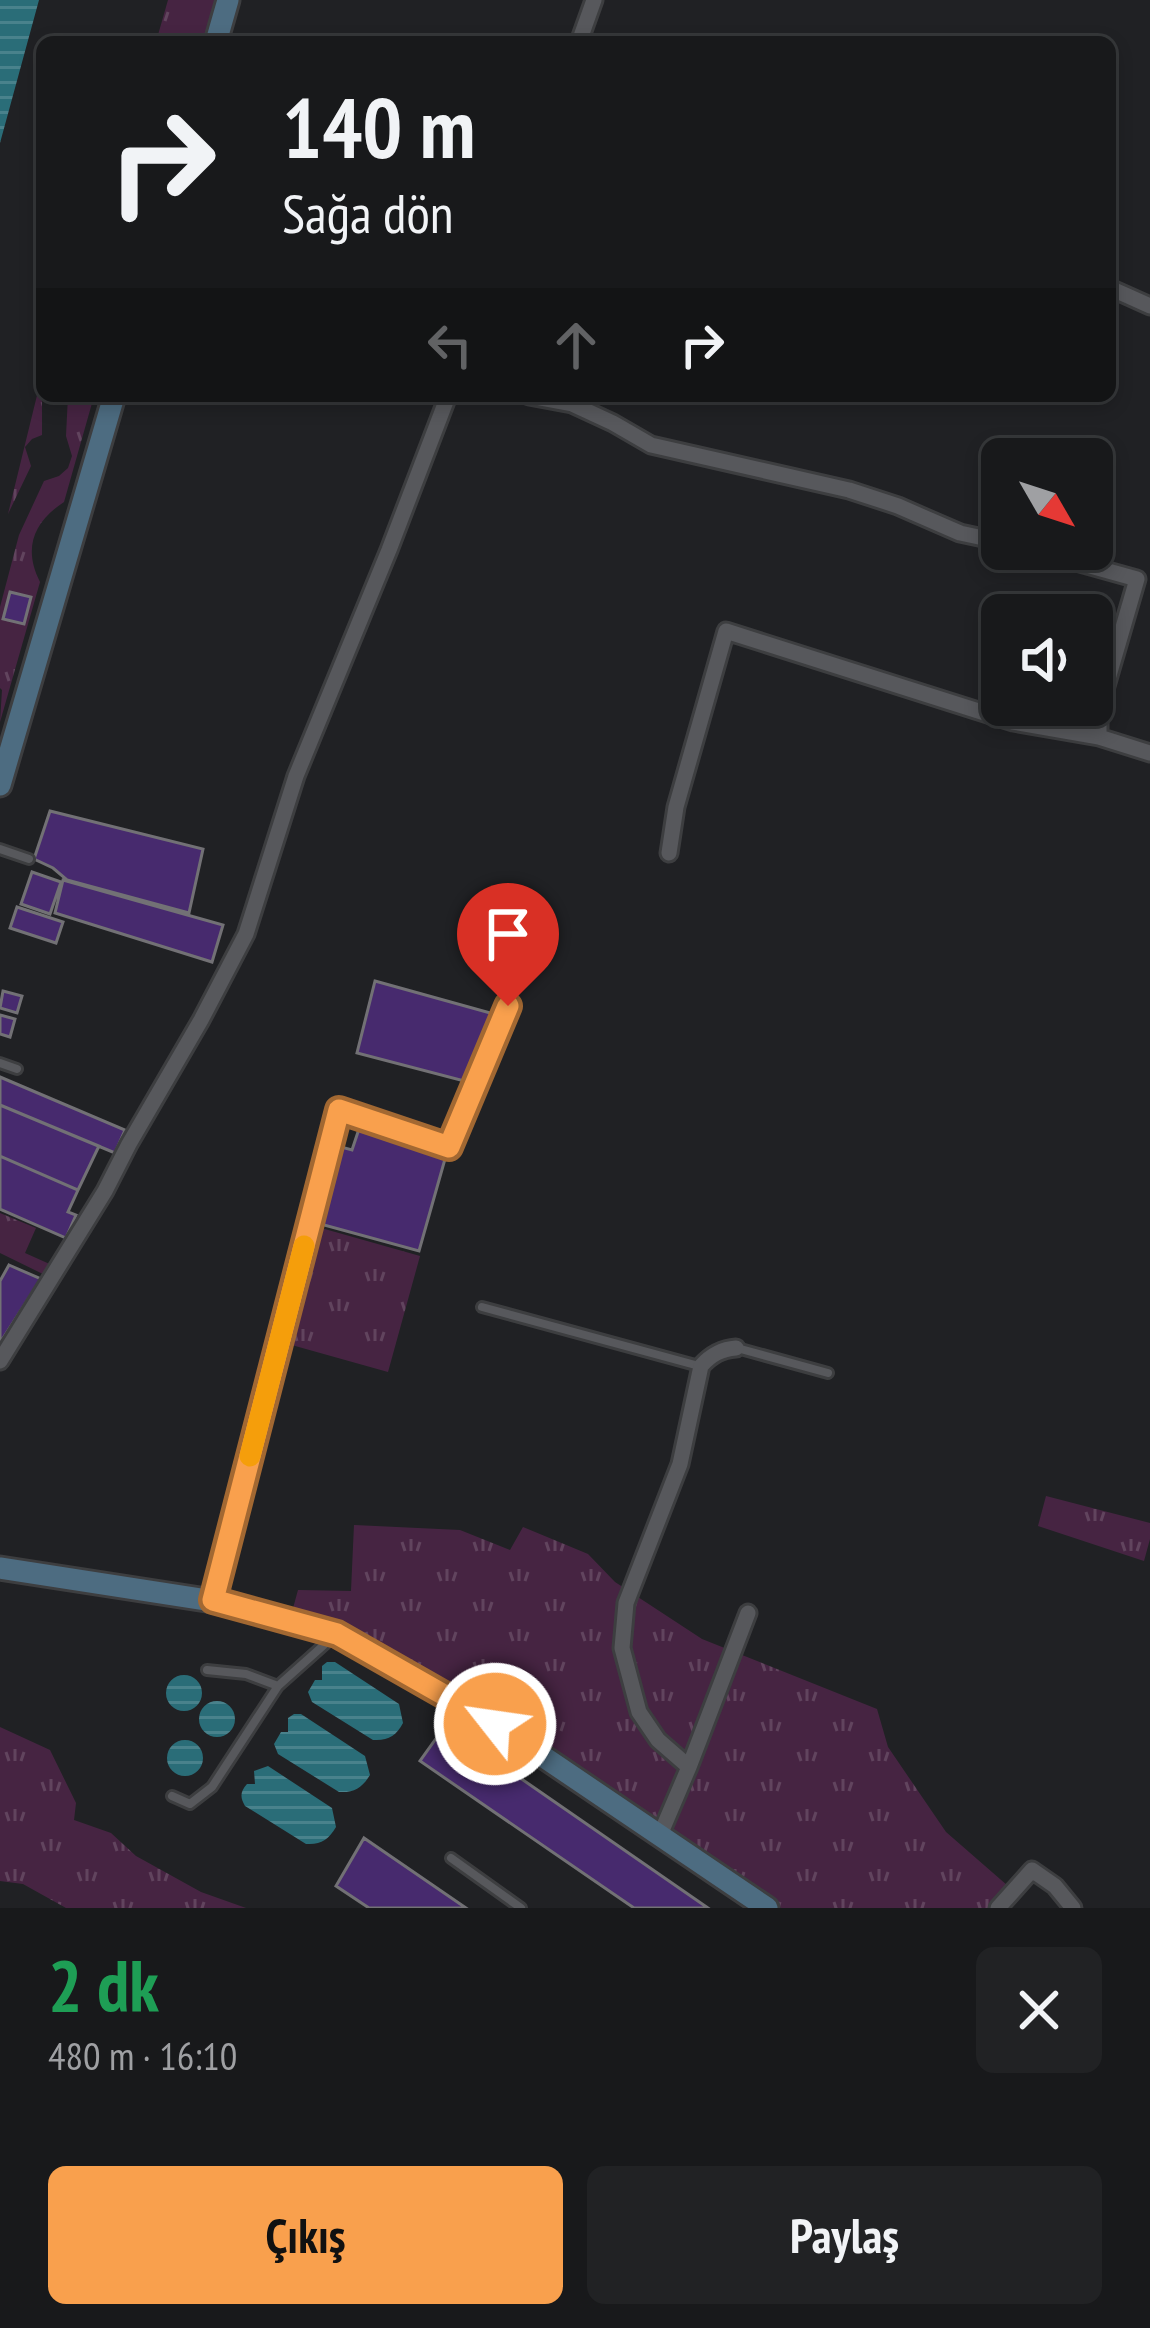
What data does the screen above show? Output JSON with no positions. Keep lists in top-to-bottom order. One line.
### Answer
{"north":"bottom right","page":{"turn":["140 m","Sağa dön"],"heading":["2 dk","480 m · 16:10"],"buttons":["Çıkış","Paylaş"]}}
